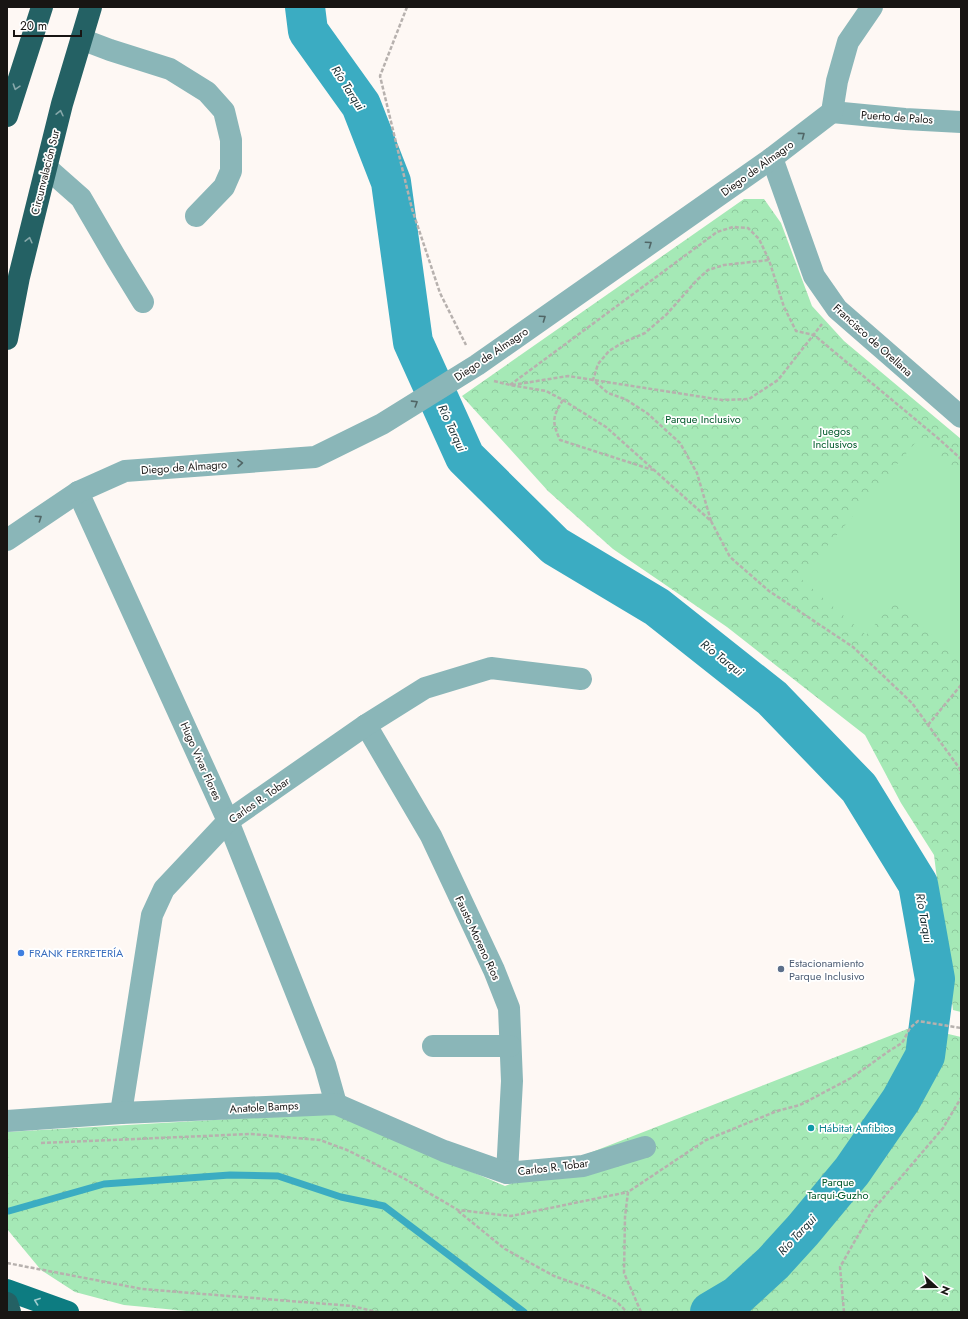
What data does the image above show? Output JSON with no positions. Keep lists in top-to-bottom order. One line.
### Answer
{"streets":{"highway":["Circunvalación Sur"],"street":["Puerto de Palos","Diego de Almagro","Francisco de Orellana","Hugo Vivar Flores","Carlos R. Tobar","Fausto Moreno Ríos","Anatole Bamps"]},"crossings":[["Puerto de Palos","Diego de Almagro"],["Diego de Almagro","Francisco de Orellana"],["Diego de Almagro","Hugo Vivar Flores"],["Hugo Vivar Flores","Carlos R. Tobar"],["Hugo Vivar Flores","Anatole Bamps"],["Carlos R. Tobar","Fausto Moreno Ríos"],["Carlos R. Tobar","Anatole Bamps"],["Fausto Moreno Ríos","Anatole Bamps"]],"one_way":["Diego de Almagro"],"water":["Río Tarqui"],"parks":["Parque Inclusivo","Juegos Inclusivos","Parque Tarqui-Guzho"],"places":["FRANK FERRETERÍA","Estacionamiento Parque Inclusivo","Hábitat Anfibios"],"scale_bar":"20 m","north":"right"}
